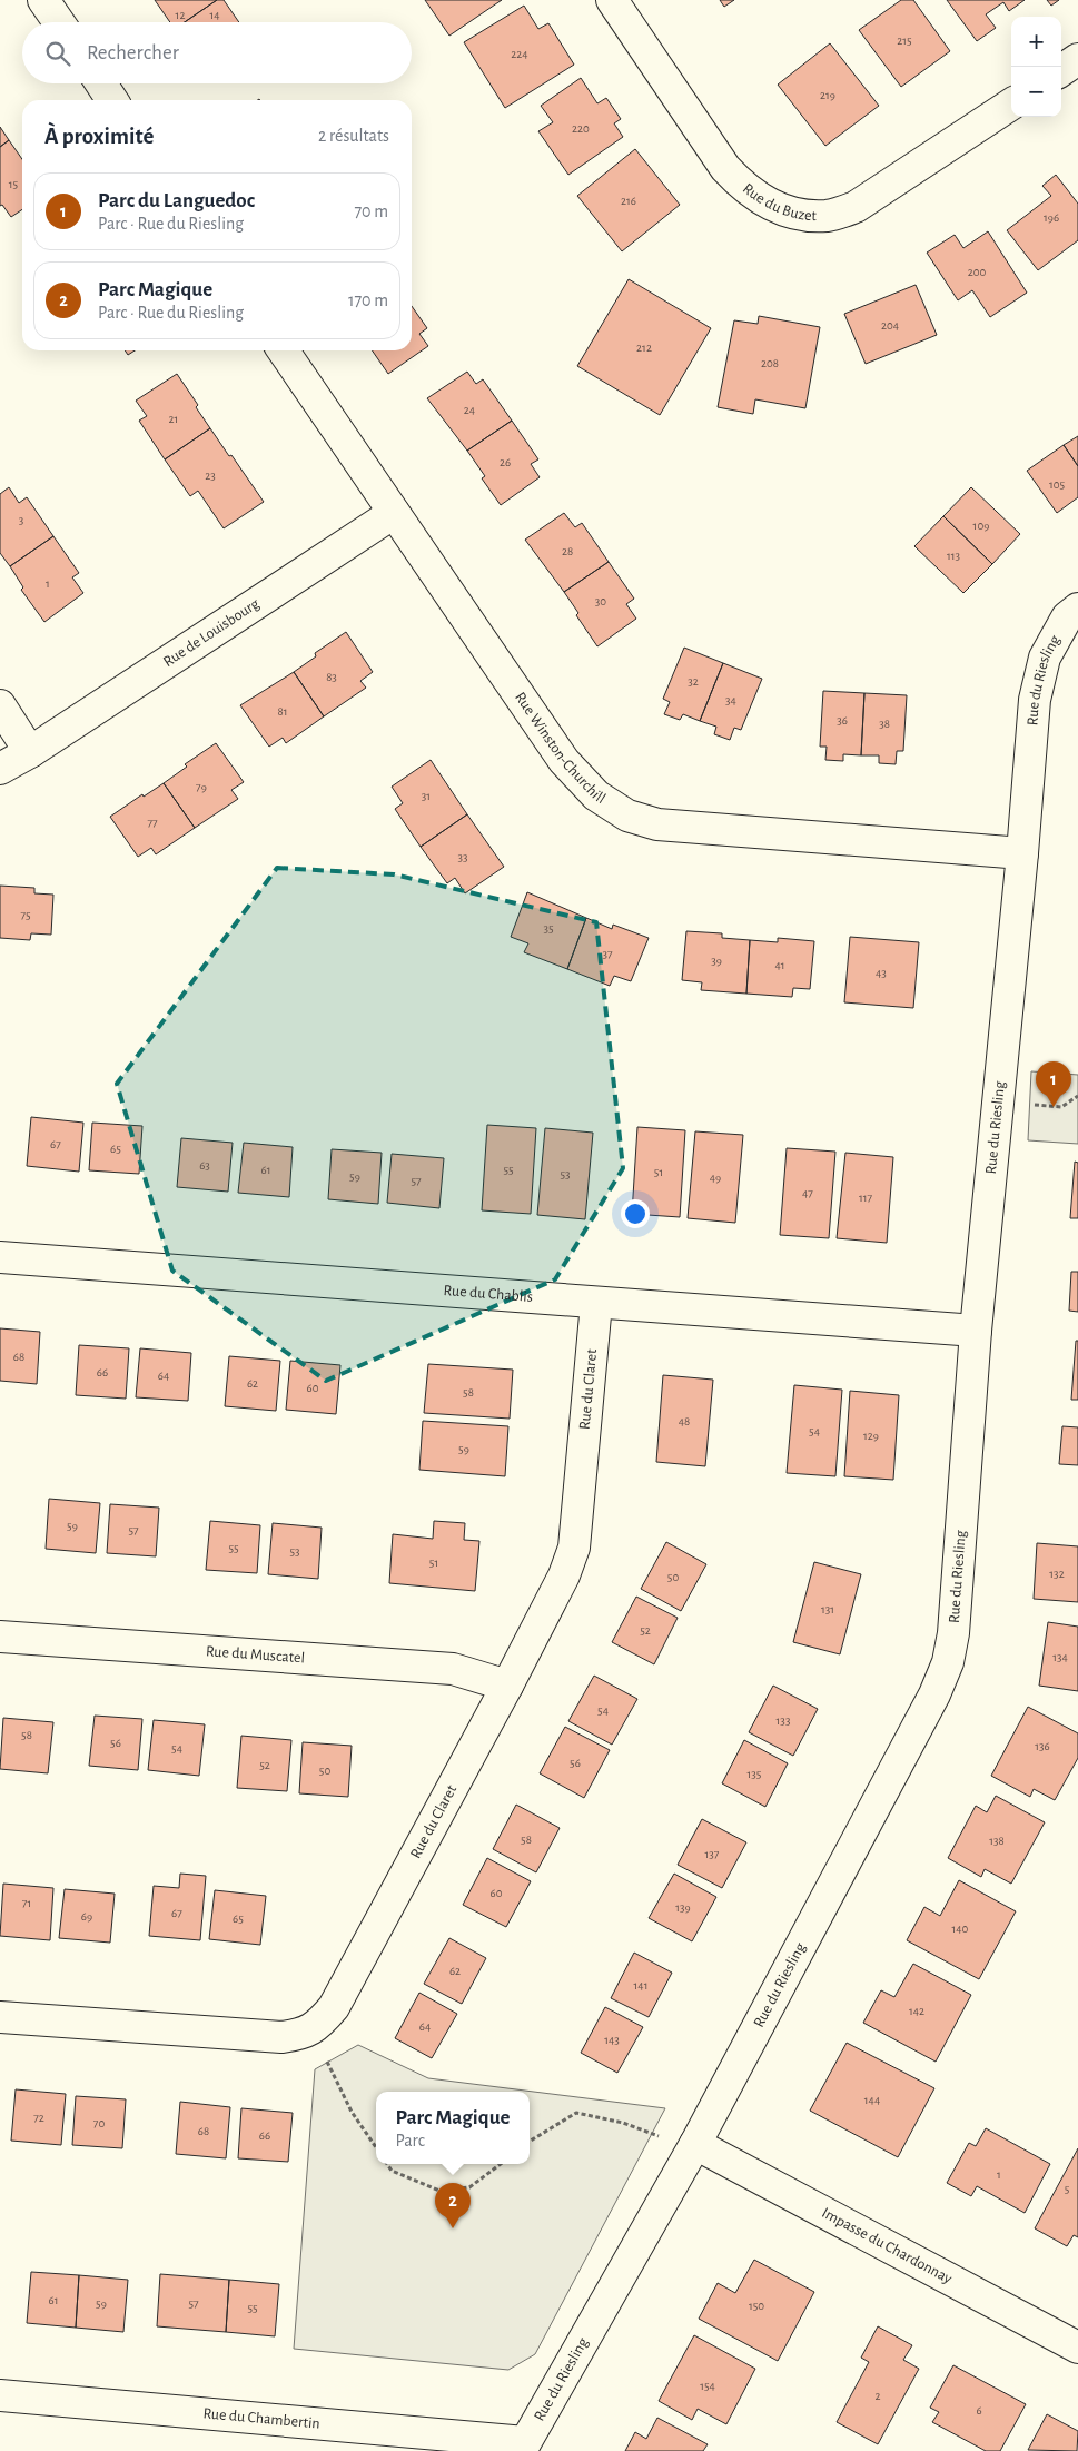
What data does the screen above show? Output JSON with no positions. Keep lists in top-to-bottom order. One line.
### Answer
{"streets":{"street":["Rue du Buzet","Rue de Louisbourg","Rue du Riesling","Rue Winston-Churchill","Rue du Chablis","Rue du Claret","Rue du Muscatel","Impasse du Chardonnay","Rue du Chambertin"]},"crossings":[["Rue de Louisbourg","Rue Winston-Churchill"],["Rue du Riesling","Rue Winston-Churchill"],["Rue du Riesling","Rue du Chablis"],["Rue du Riesling","Impasse du Chardonnay"],["Rue du Riesling","Rue du Chambertin"],["Rue du Chablis","Rue du Claret"],["Rue du Claret","Rue du Muscatel"]],"house_numbers":["12","14","215","224","219","220","15","216","196","200","204","212","208","24","21","26","23","105","3","109","28","113","1","30","83","32","34","81","36","38","79","31","77","33","75","35","37","39","41","43","67","65","63","61","55","51","53","59","49","57","47","117","68","66","64","62","60","58","48","54","129","59","59","57","55","53","51","132","50","131","52","134","54","133","58","56","136","54","56","52","50","135","58","138","137","60","71","139","67","69","65","140","62","141","142","64","143","144","72","70","68","66","1","5","61","59","57","150","55","154","2","6"],"page":{"map_buttons":["+","−"],"search":"Rechercher","heading":["À proximité","2 résultats"],"list":[{"mark":"1","name":"Parc du Languedoc","note":"Parc · Rue du Riesling","value":"70 m"},{"mark":"2","name":"Parc Magique","note":"Parc · Rue du Riesling","value":"170 m"}],"pins":["1","2"],"popup":["Parc Magique","Parc"]}}
